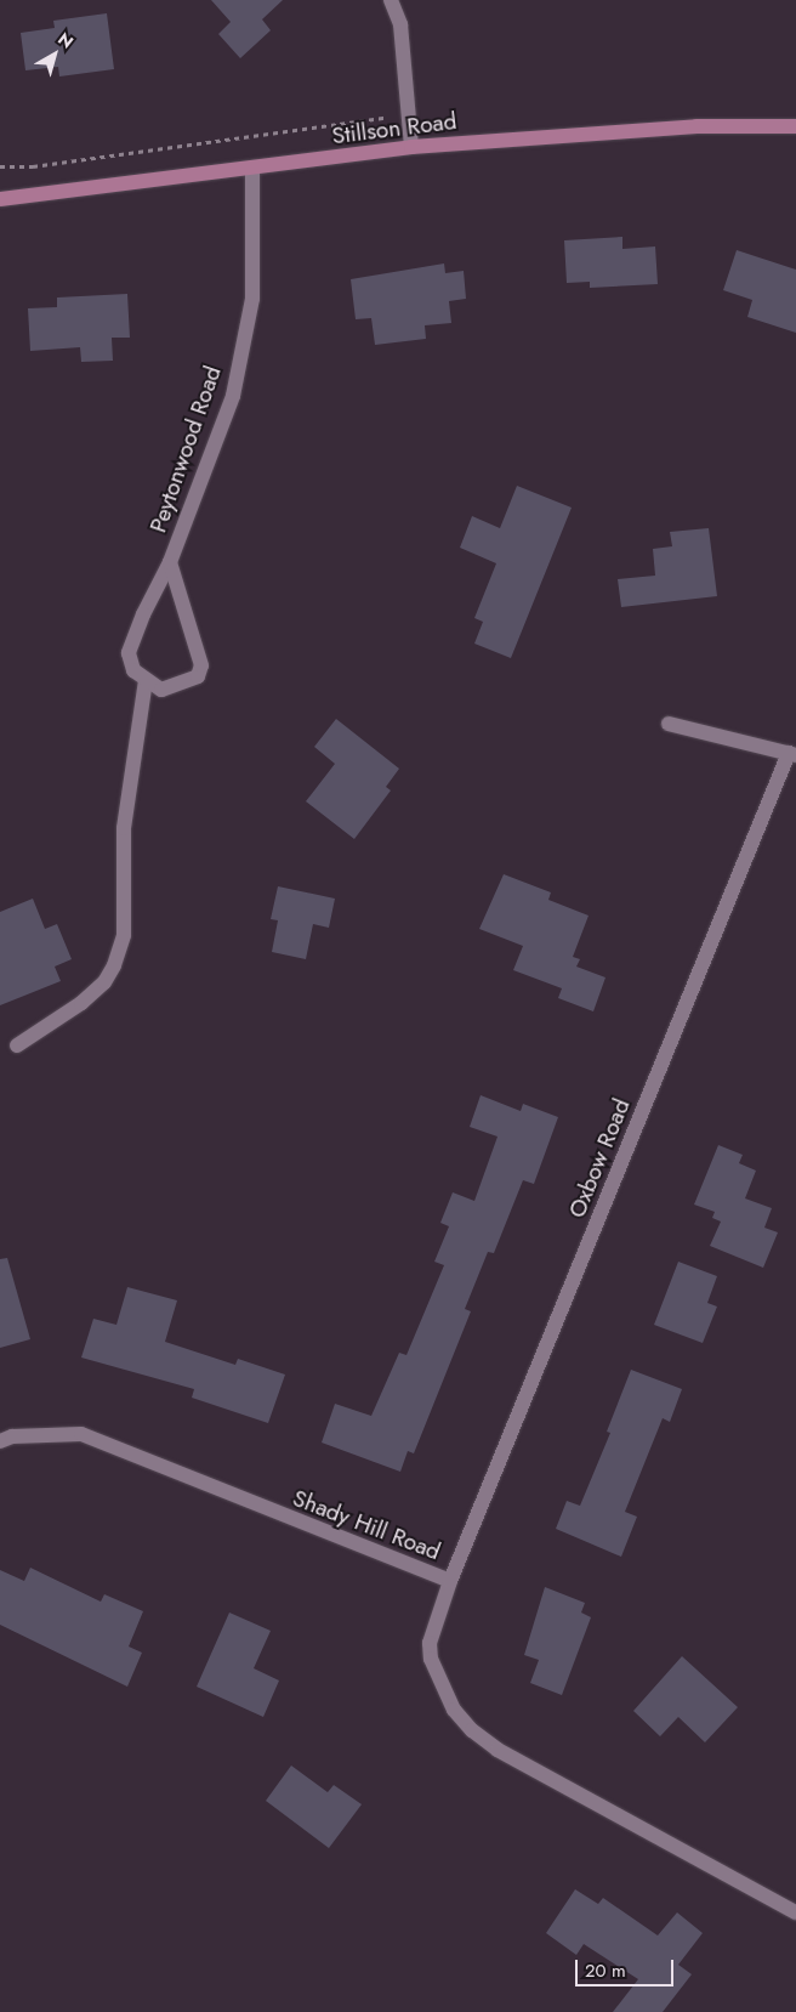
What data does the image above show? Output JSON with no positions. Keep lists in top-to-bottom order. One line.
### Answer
{"streets":{"street":["Stillson Road","Peytonwood Road","Oxbow Road","Shady Hill Road"]},"crossings":[["Stillson Road","Peytonwood Road"],["Oxbow Road","Shady Hill Road"]],"scale_bar":"20 m","north":"top right"}
